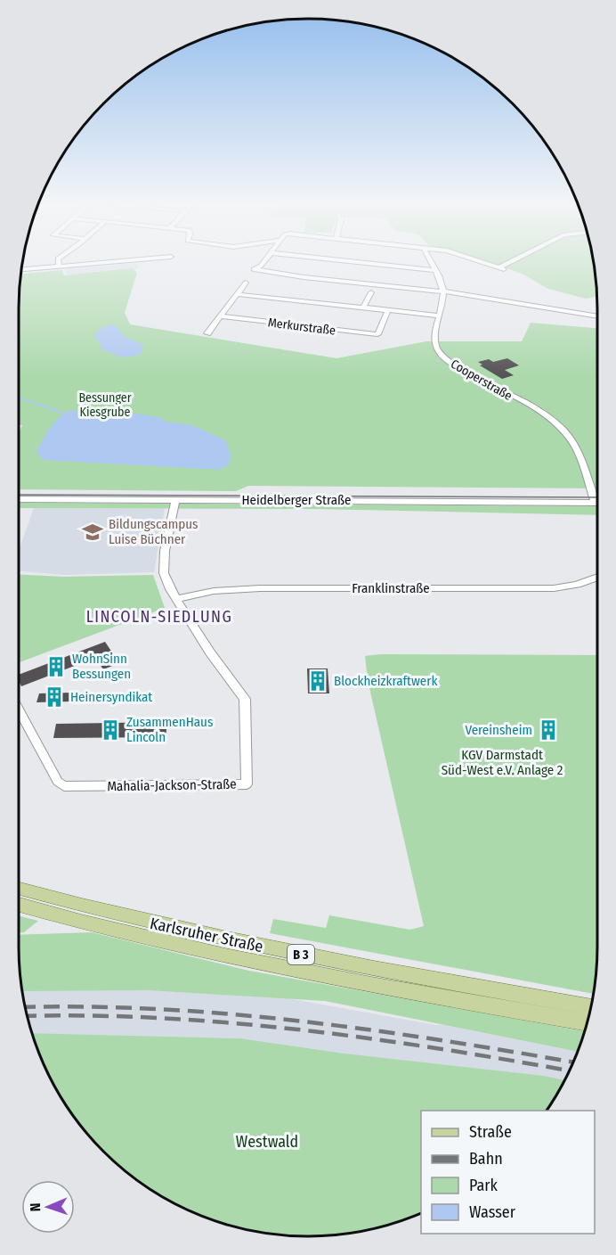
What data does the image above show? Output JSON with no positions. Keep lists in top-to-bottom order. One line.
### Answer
{"streets":{"main road":["Karlsruher Straße","B 3"],"street":["Merkurstraße","Cooperstraße","Heidelberger Straße","Franklinstraße","Mahalia-Jackson-Straße"]},"crossings":[["Franklinstraße","Mahalia-Jackson-Straße"]],"districts":["LINCOLN-SIEDLUNG"],"parks":["Bessunger Kiesgrube","KGV Darmstadt Süd-West e.V. Anlage 2","Westwald"],"places":{"school or university":["Bildungscampus Luise Büchner"],"building":["WohnSinn Bessungen","Blockheizkraftwerk","Heinersyndikat","ZusammenHaus Lincoln","Vereinsheim"]},"legend":["Straße","Bahn","Park","Wasser"],"north":"left"}
